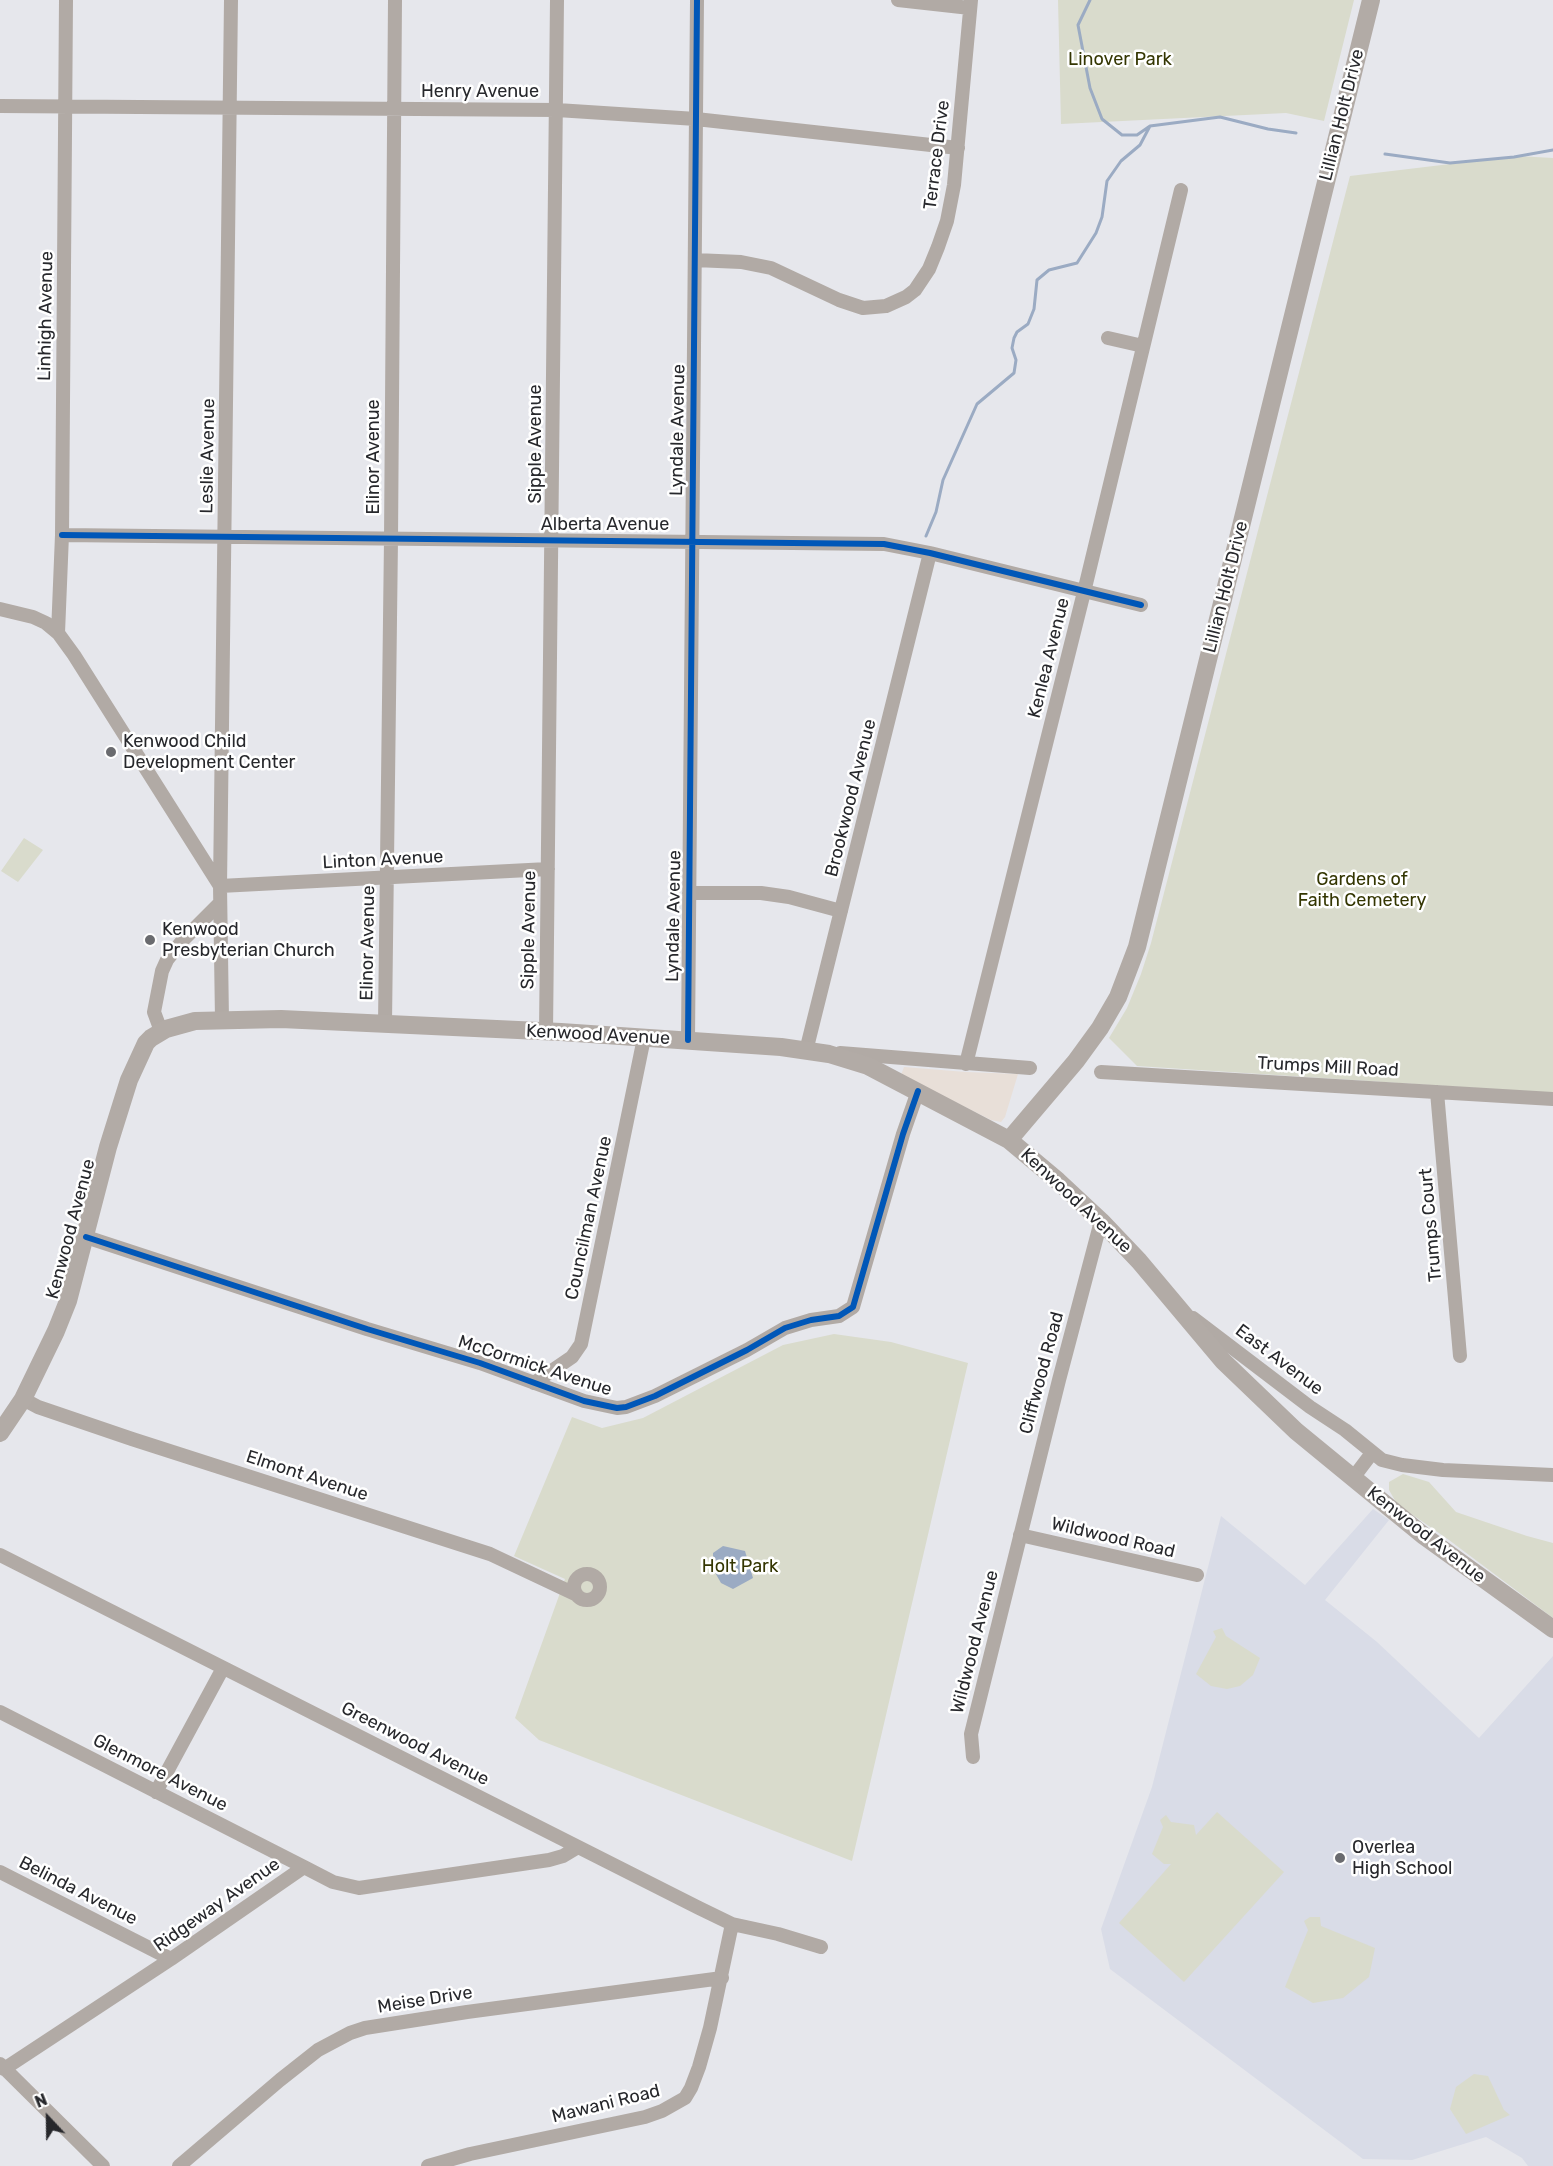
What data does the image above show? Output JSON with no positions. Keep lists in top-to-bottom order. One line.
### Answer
{"streets":{"main road":["Lillian Holt Drive","Kenwood Avenue"],"street":["Henry Avenue","Terrace Drive","Linhigh Avenue","Lyndale Avenue","Sipple Avenue","Leslie Avenue","Elinor Avenue","Alberta Avenue","Kenlea Avenue","Brookwood Avenue","Linton Avenue","Trumps Mill Road","Councilman Avenue","Trumps Court","East Avenue","McCormick Avenue","Cliffwood Road","Elmont Avenue","Wildwood Road","Wildwood Avenue","Greenwood Avenue","Glenmore Avenue","Belinda Avenue","Ridgeway Avenue","Meise Drive","Mawani Road"]},"crossings":[["Henry Avenue","Terrace Drive"],["Henry Avenue","Linhigh Avenue"],["Henry Avenue","Lyndale Avenue"],["Henry Avenue","Sipple Avenue"],["Henry Avenue","Leslie Avenue"],["Henry Avenue","Elinor Avenue"],["Lillian Holt Drive","Kenwood Avenue"],["Terrace Drive","Lyndale Avenue"],["Linhigh Avenue","Alberta Avenue"],["Lyndale Avenue","Alberta Avenue"],["Lyndale Avenue","Kenwood Avenue"],["Sipple Avenue","Alberta Avenue"],["Sipple Avenue","Linton Avenue"],["Sipple Avenue","Kenwood Avenue"],["Leslie Avenue","Alberta Avenue"],["Leslie Avenue","Linton Avenue"],["Leslie Avenue","Kenwood Avenue"],["Elinor Avenue","Alberta Avenue"],["Elinor Avenue","Linton Avenue"],["Elinor Avenue","Kenwood Avenue"],["Alberta Avenue","Kenlea Avenue"],["Alberta Avenue","Brookwood Avenue"],["Brookwood Avenue","Kenwood Avenue"],["Kenwood Avenue","Councilman Avenue"],["Kenwood Avenue","East Avenue"],["Kenwood Avenue","McCormick Avenue"],["Kenwood Avenue","Cliffwood Road"],["Kenwood Avenue","Elmont Avenue"],["Trumps Mill Road","Trumps Court"],["Councilman Avenue","McCormick Avenue"],["Cliffwood Road","Wildwood Road"],["Cliffwood Road","Wildwood Avenue"],["Wildwood Road","Wildwood Avenue"],["Greenwood Avenue","Ridgeway Avenue"],["Greenwood Avenue","Mawani Road"],["Glenmore Avenue","Ridgeway Avenue"],["Belinda Avenue","Ridgeway Avenue"],["Meise Drive","Mawani Road"]],"parks":["Linover Park","Gardens of Faith Cemetery","Holt Park"],"places":["Kenwood Child Development Center","Kenwood Presbyterian Church","Overlea High School"],"north":"top"}
